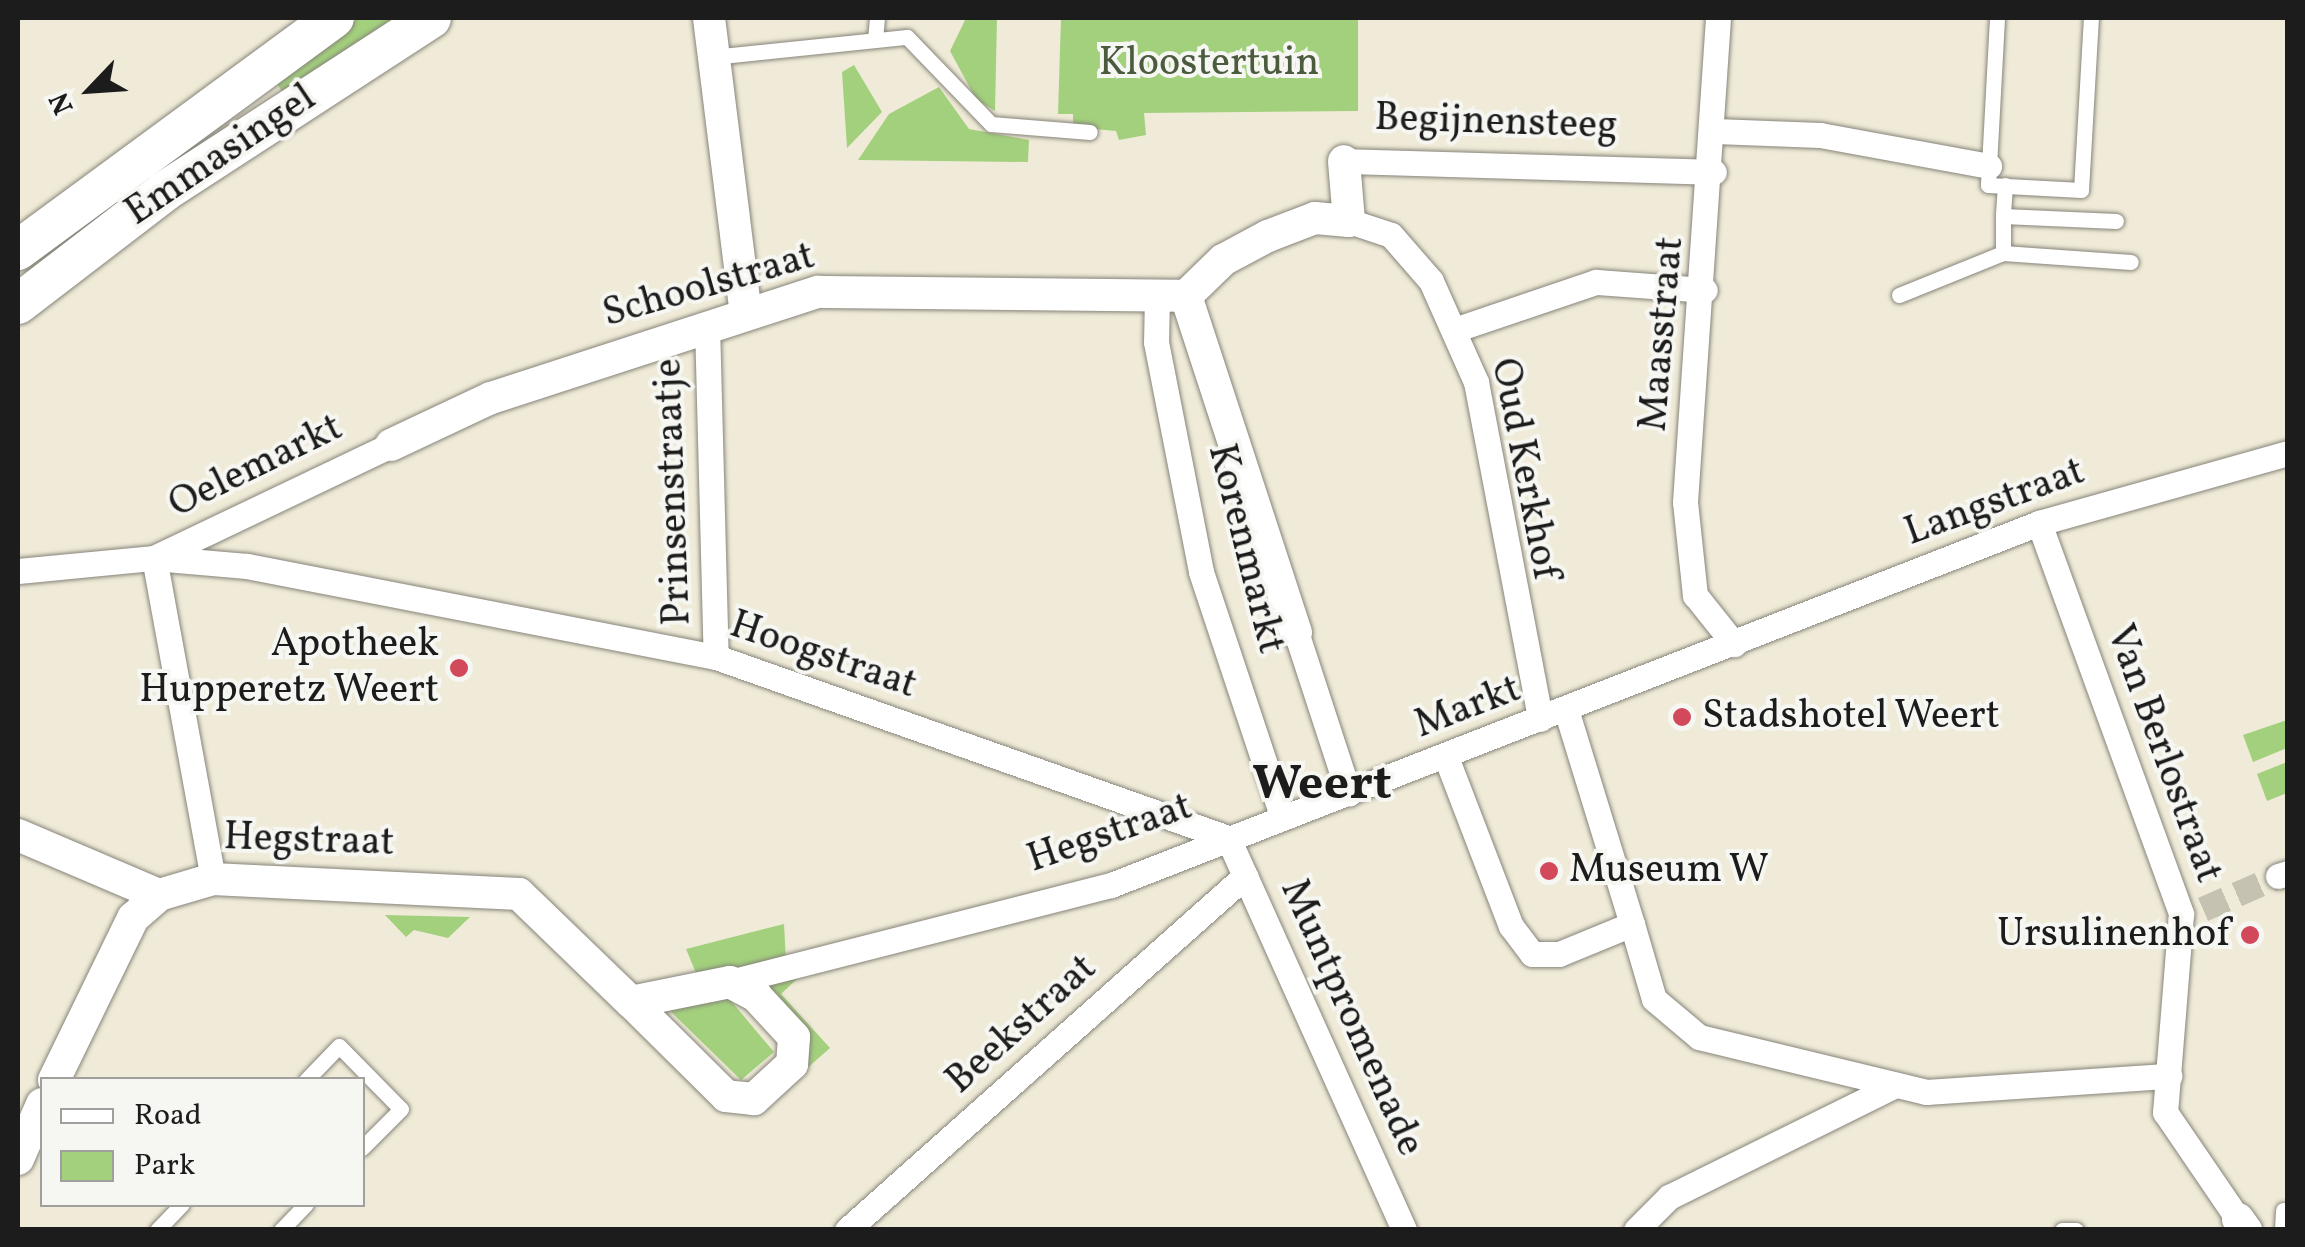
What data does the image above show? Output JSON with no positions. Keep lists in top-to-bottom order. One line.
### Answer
{"streets":{"street":["Begijnensteeg","Emmasingel","Schoolstraat","Maasstraat","Oelemarkt","Oud Kerkhof","Prinsenstraatje","Langstraat","Korenmarkt","Hoogstraat","Markt","Van Berlostraat","Hegstraat","Muntpromenade","Beekstraat"]},"crossings":[["Begijnensteeg","Maasstraat"],["Begijnensteeg","Oud Kerkhof"],["Schoolstraat","Oelemarkt"],["Schoolstraat","Prinsenstraatje"],["Schoolstraat","Korenmarkt"],["Maasstraat","Langstraat"],["Maasstraat","Markt"],["Oelemarkt","Hoogstraat"],["Oud Kerkhof","Markt"],["Prinsenstraatje","Hoogstraat"],["Langstraat","Markt"],["Langstraat","Van Berlostraat"],["Korenmarkt","Markt"],["Hoogstraat","Markt"],["Hoogstraat","Hegstraat"],["Hoogstraat","Muntpromenade"],["Markt","Hegstraat"],["Markt","Muntpromenade"],["Hegstraat","Muntpromenade"],["Muntpromenade","Beekstraat"]],"districts":["Weert"],"parks":["Kloostertuin"],"places":["Apotheek Hupperetz Weert","Stadshotel Weert","Museum W","Ursulinenhof"],"legend":["Road","Park"],"north":"bottom left"}
